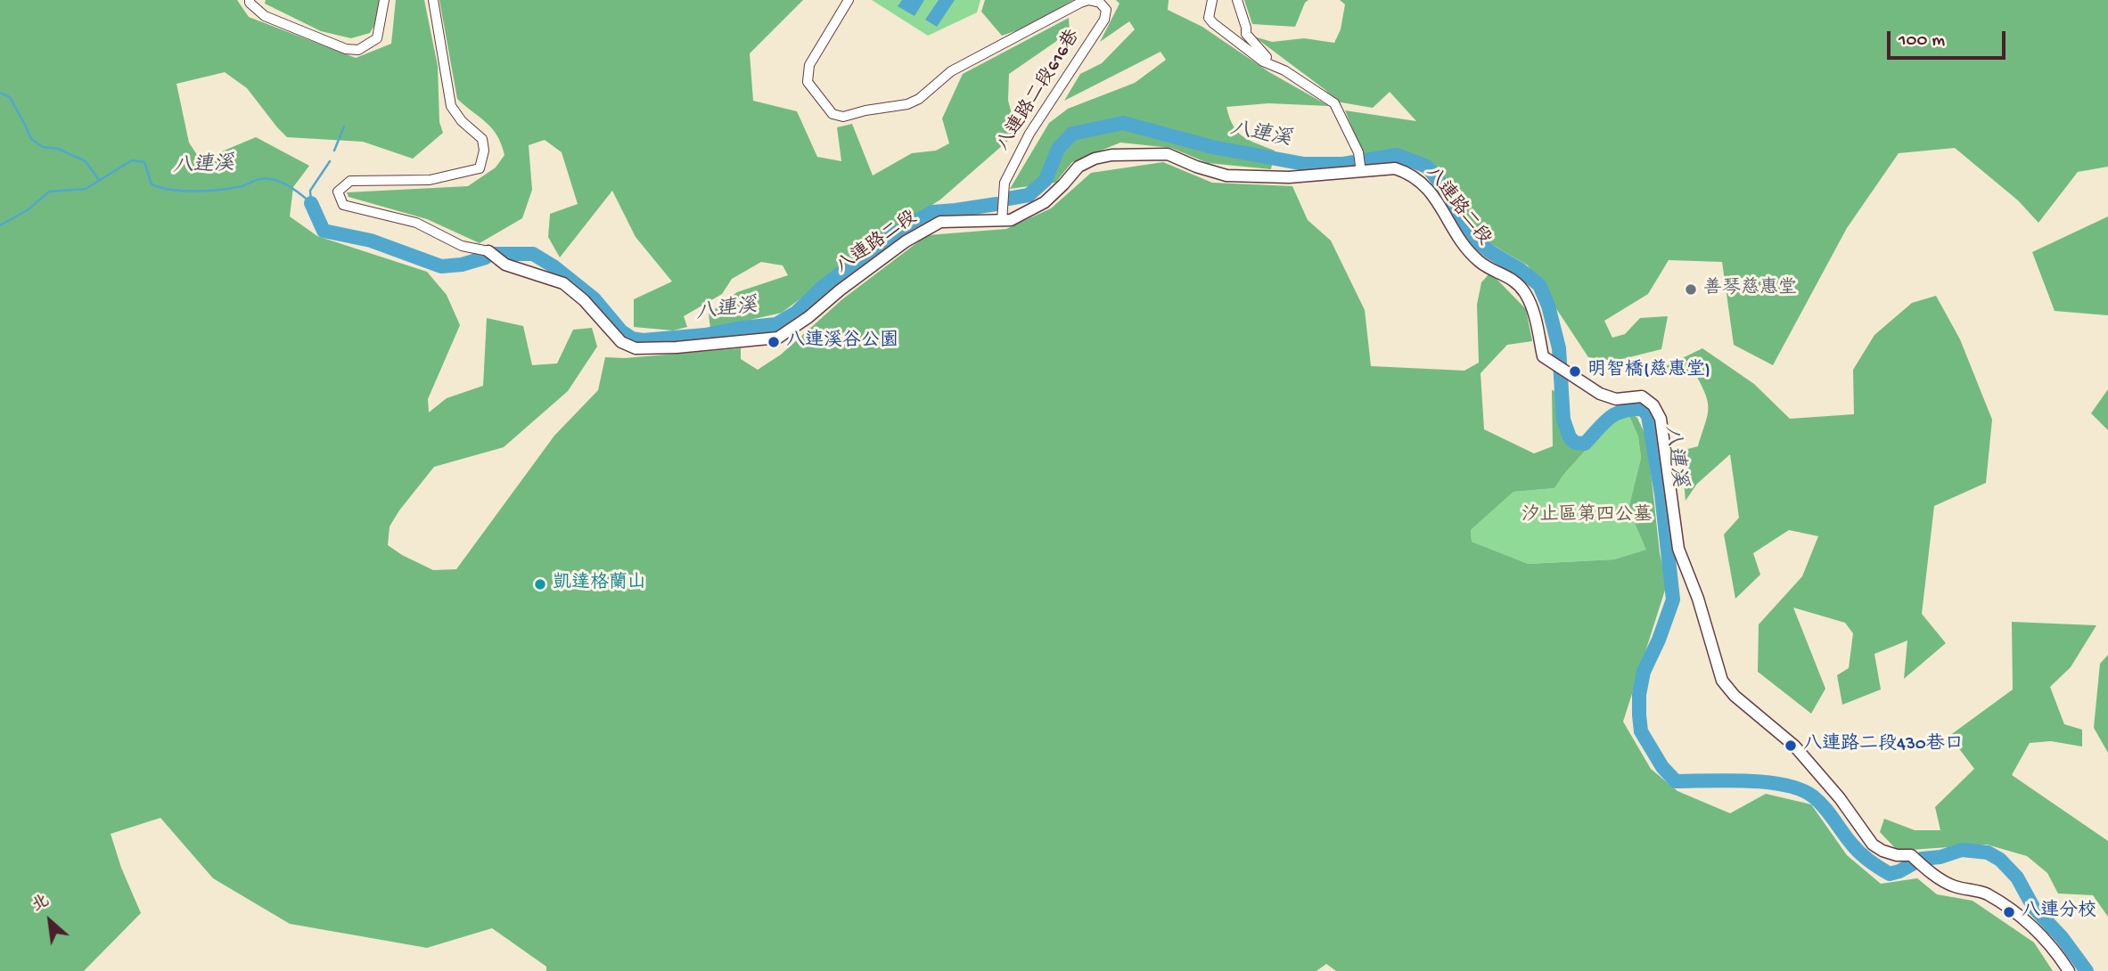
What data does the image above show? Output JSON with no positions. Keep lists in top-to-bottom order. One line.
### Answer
{"streets":{"street":["八連路二段616巷","八連路二段"]},"crossings":[["八連路二段616巷","八連路二段"]],"water":["八連溪"],"parks":["汐止區第四公墓"],"places":["善琴慈惠堂","八連溪谷公園","明智橋(慈惠堂)","凱達格蘭山","八連路二段430巷口","八連分校"],"scale_bar":"100 m","north":"top left"}
